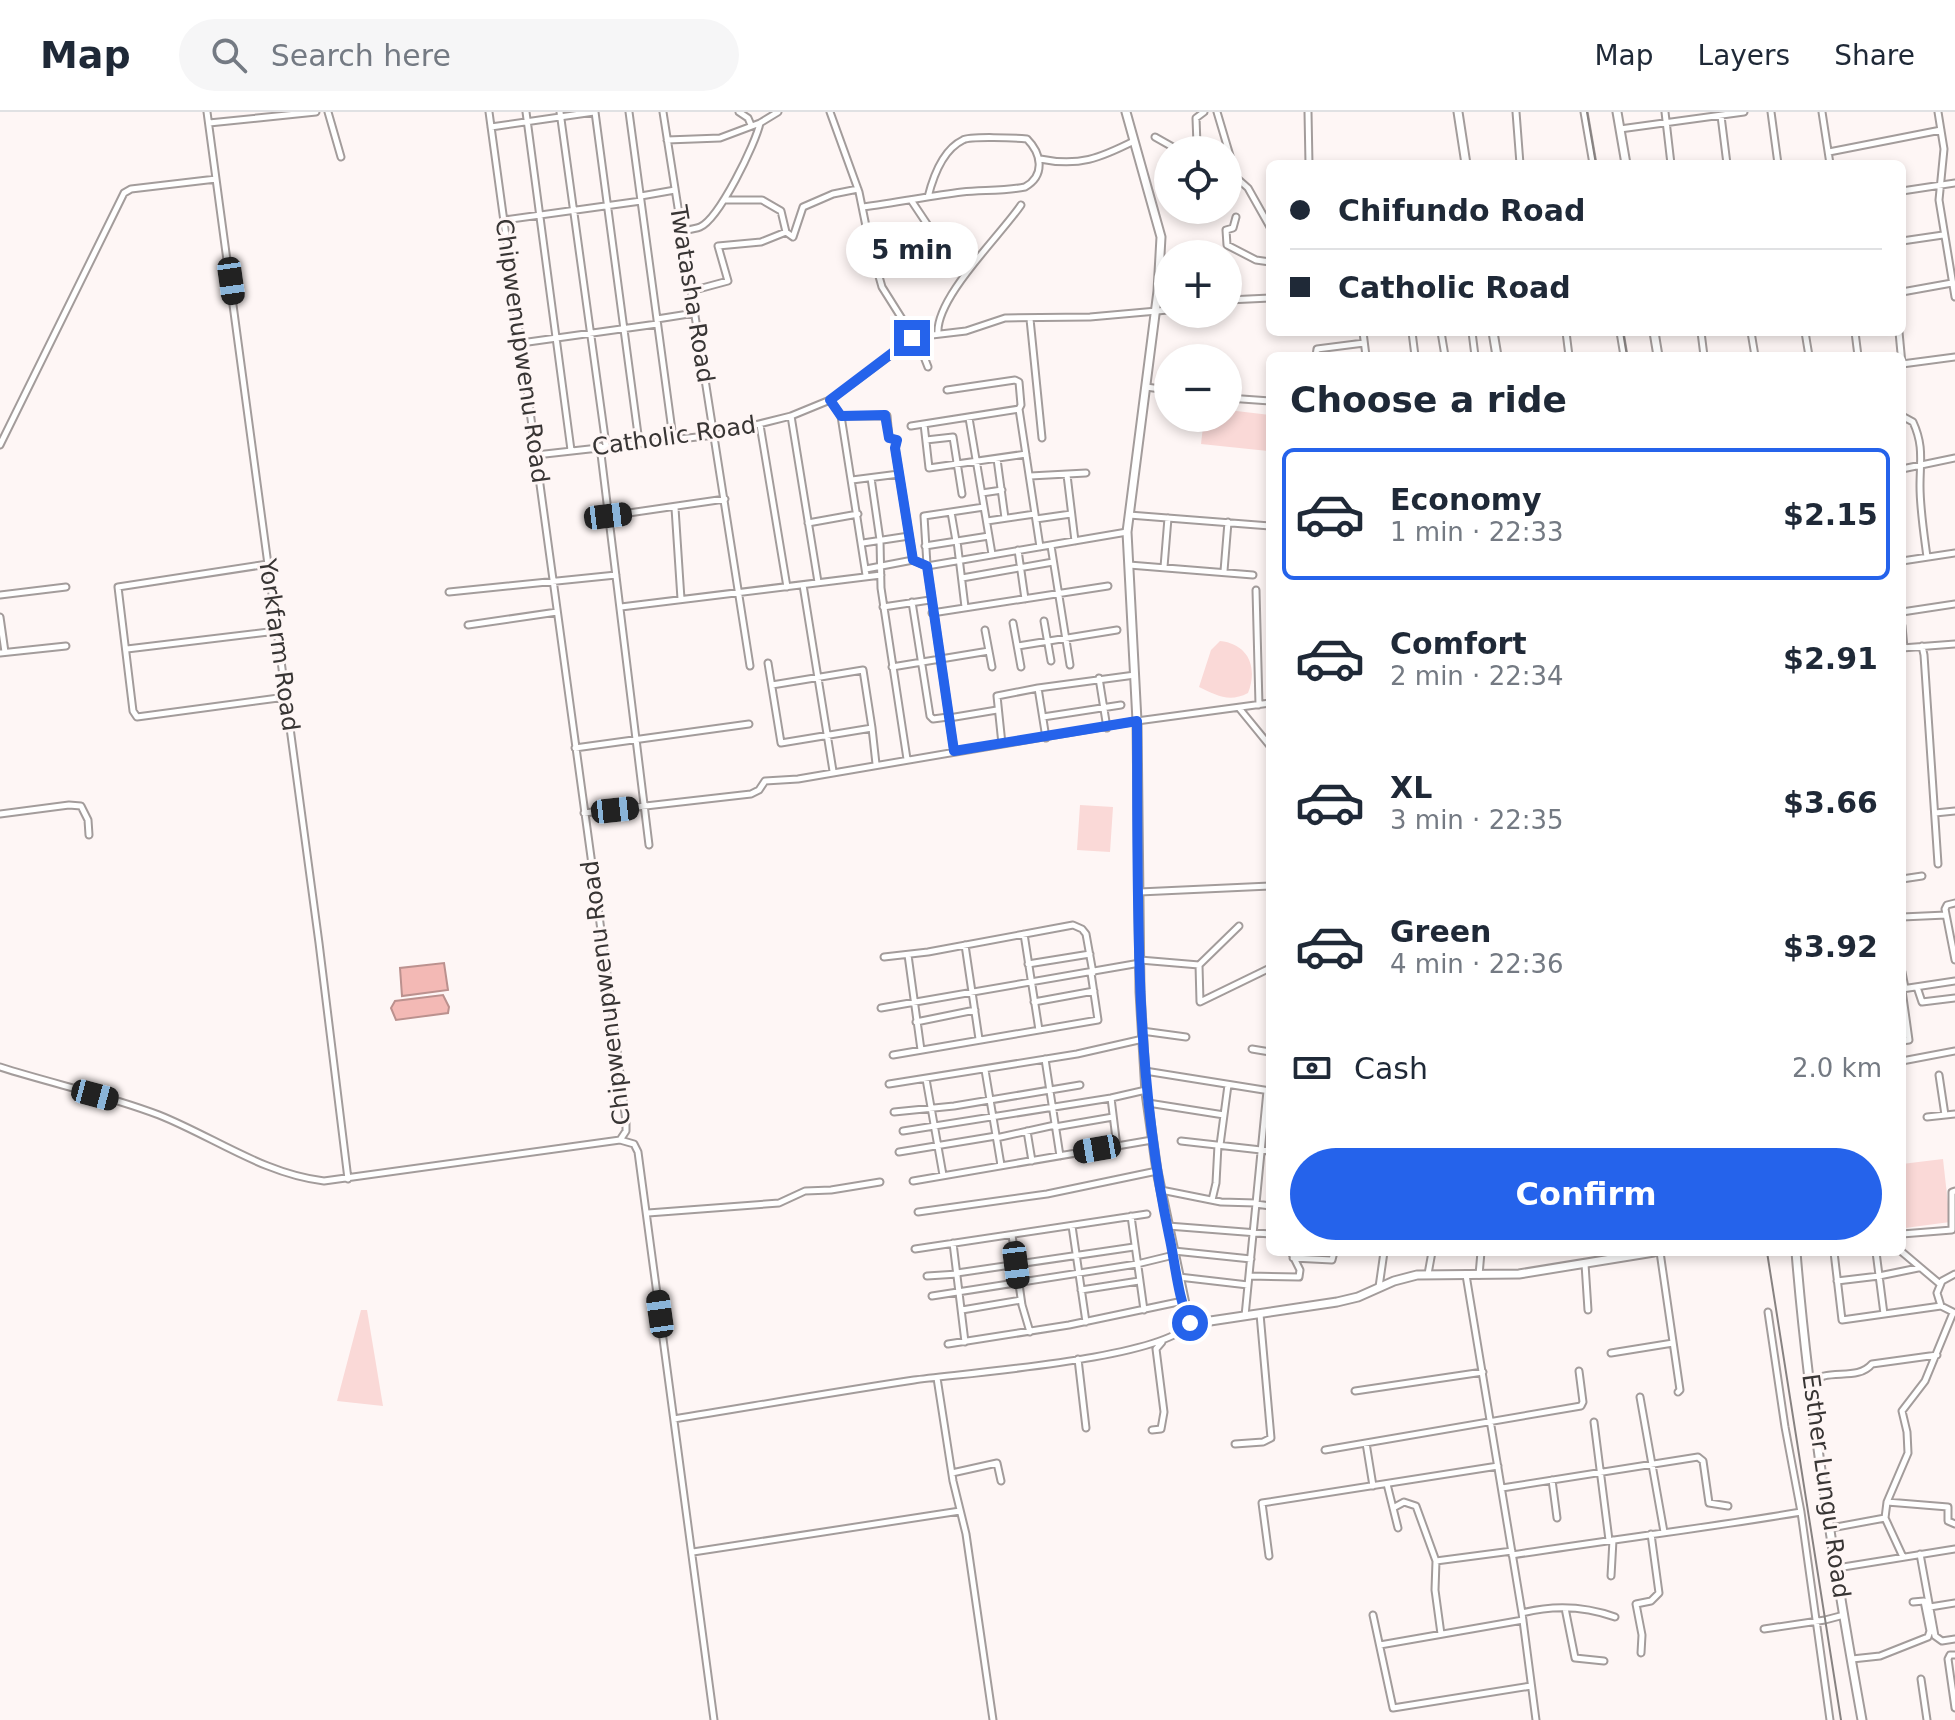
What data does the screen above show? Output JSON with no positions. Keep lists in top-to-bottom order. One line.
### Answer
{"streets":{"street":["Twatasha Road","Chipwenupwenu Road","Catholic Road","Yorkfarm Road","Esther Lungu Road"]},"crossings":[["Twatasha Road","Catholic Road"],["Chipwenupwenu Road","Catholic Road"],["Chipwenupwenu Road","Yorkfarm Road"]],"page":{"header":"Map","search":"Search here","nav":["Map","Layers","Share"],"map_buttons":["+","−"],"banner":["Chifundo Road","Catholic Road"],"bubble":"5 min","heading":"Choose a ride","list":[{"name":"Economy","note":"1 min · 22:33","value":"$2.15"},{"name":"Comfort","note":"2 min · 22:34","value":"$2.91"},{"name":"XL","note":"3 min · 22:35","value":"$3.66"},{"name":"Green","note":"4 min · 22:36","value":"$3.92"}],"pay":["Cash","2.0 km"],"buttons":"Confirm"}}
